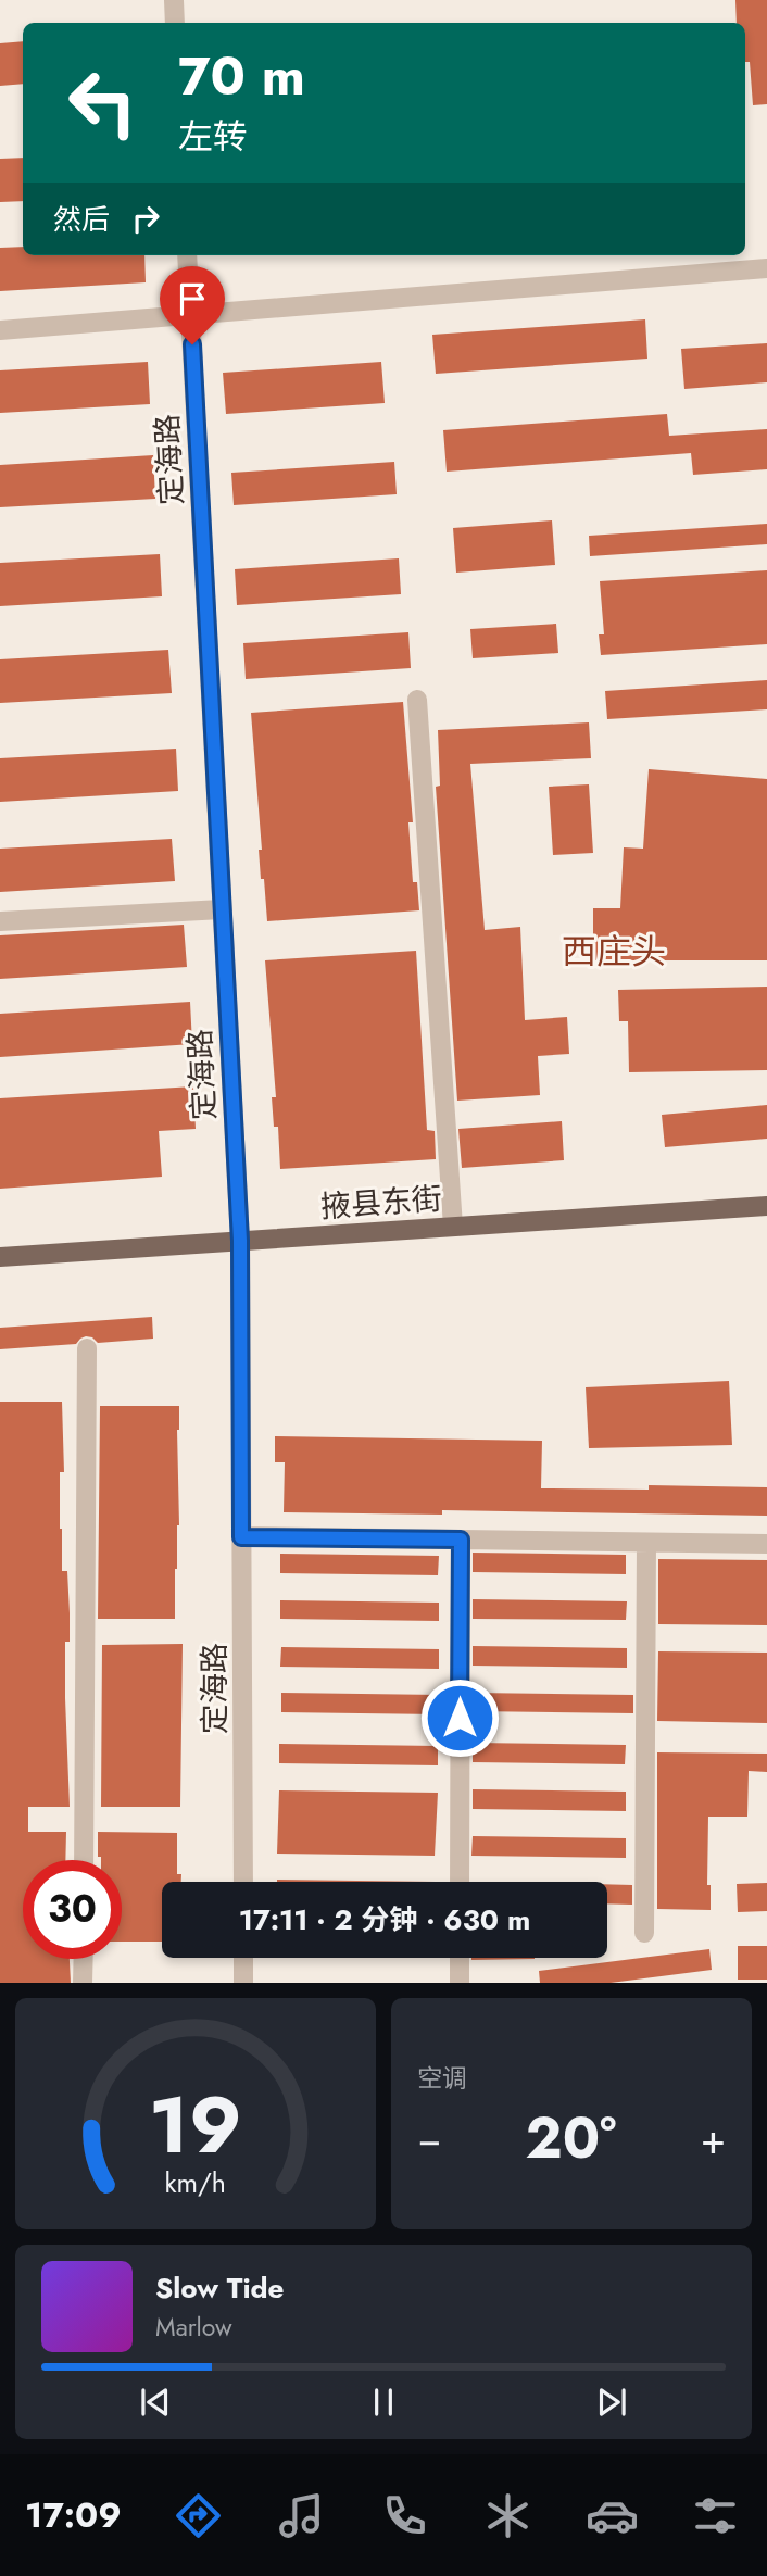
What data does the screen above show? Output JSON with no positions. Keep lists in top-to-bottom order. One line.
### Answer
{"streets":{"main road":["掖县东街"],"street":["定海路"]},"crossings":[["定海路","掖县东街"]],"districts":["西庄头"],"page":{"turn":["70 m","左转"],"then":"然后","limit":"30","trip":"17:11 · 2 分钟 · 630 m","tile":"空调","heat":["−","20°","+"],"song":["Slow Tide","Marlow"],"tabs":"17:09","gauge":["19","km/h"]}}
